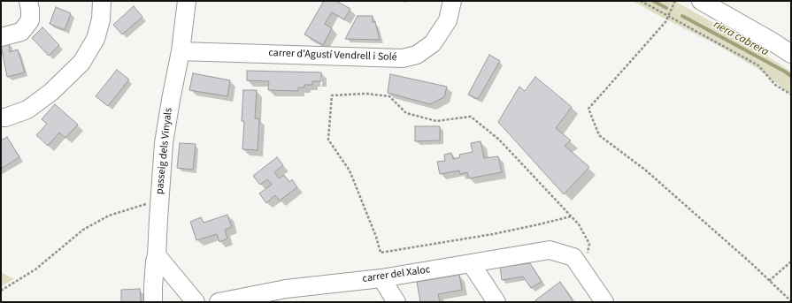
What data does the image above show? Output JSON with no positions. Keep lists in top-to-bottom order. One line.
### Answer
{"streets":{"street":["carrer d'Agustí Vendrell i Solé","passeig dels Vinyals","carrer del Xaloc"]},"crossings":[["carrer d'Agustí Vendrell i Solé","passeig dels Vinyals"]],"water":["riera cabrera"]}
